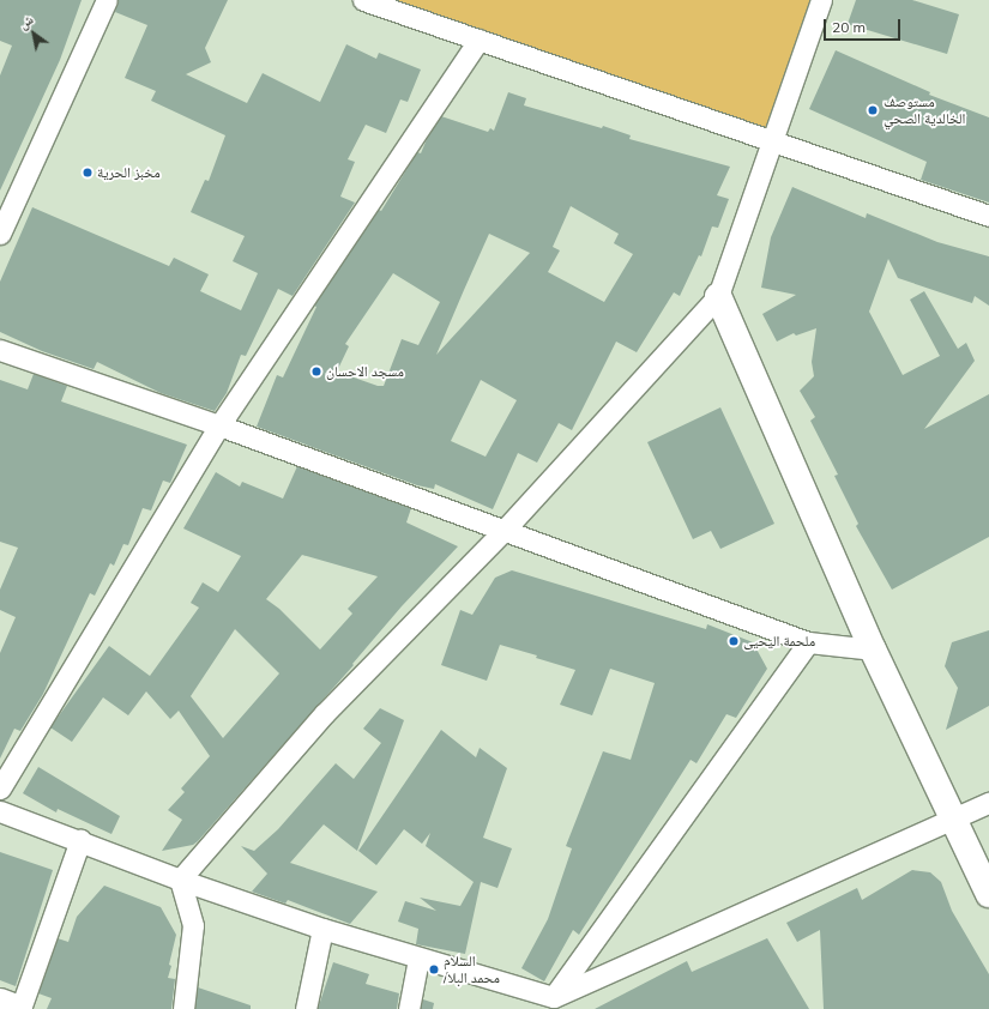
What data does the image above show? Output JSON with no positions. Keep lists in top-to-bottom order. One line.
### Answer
{"places":["مستوصف الخالدية الصحي","مخبز الحرية","مسجد الاحسان","ملحمة اليحيى","السلام /محمد البلا"],"scale_bar":"20 m","north":"top left"}
